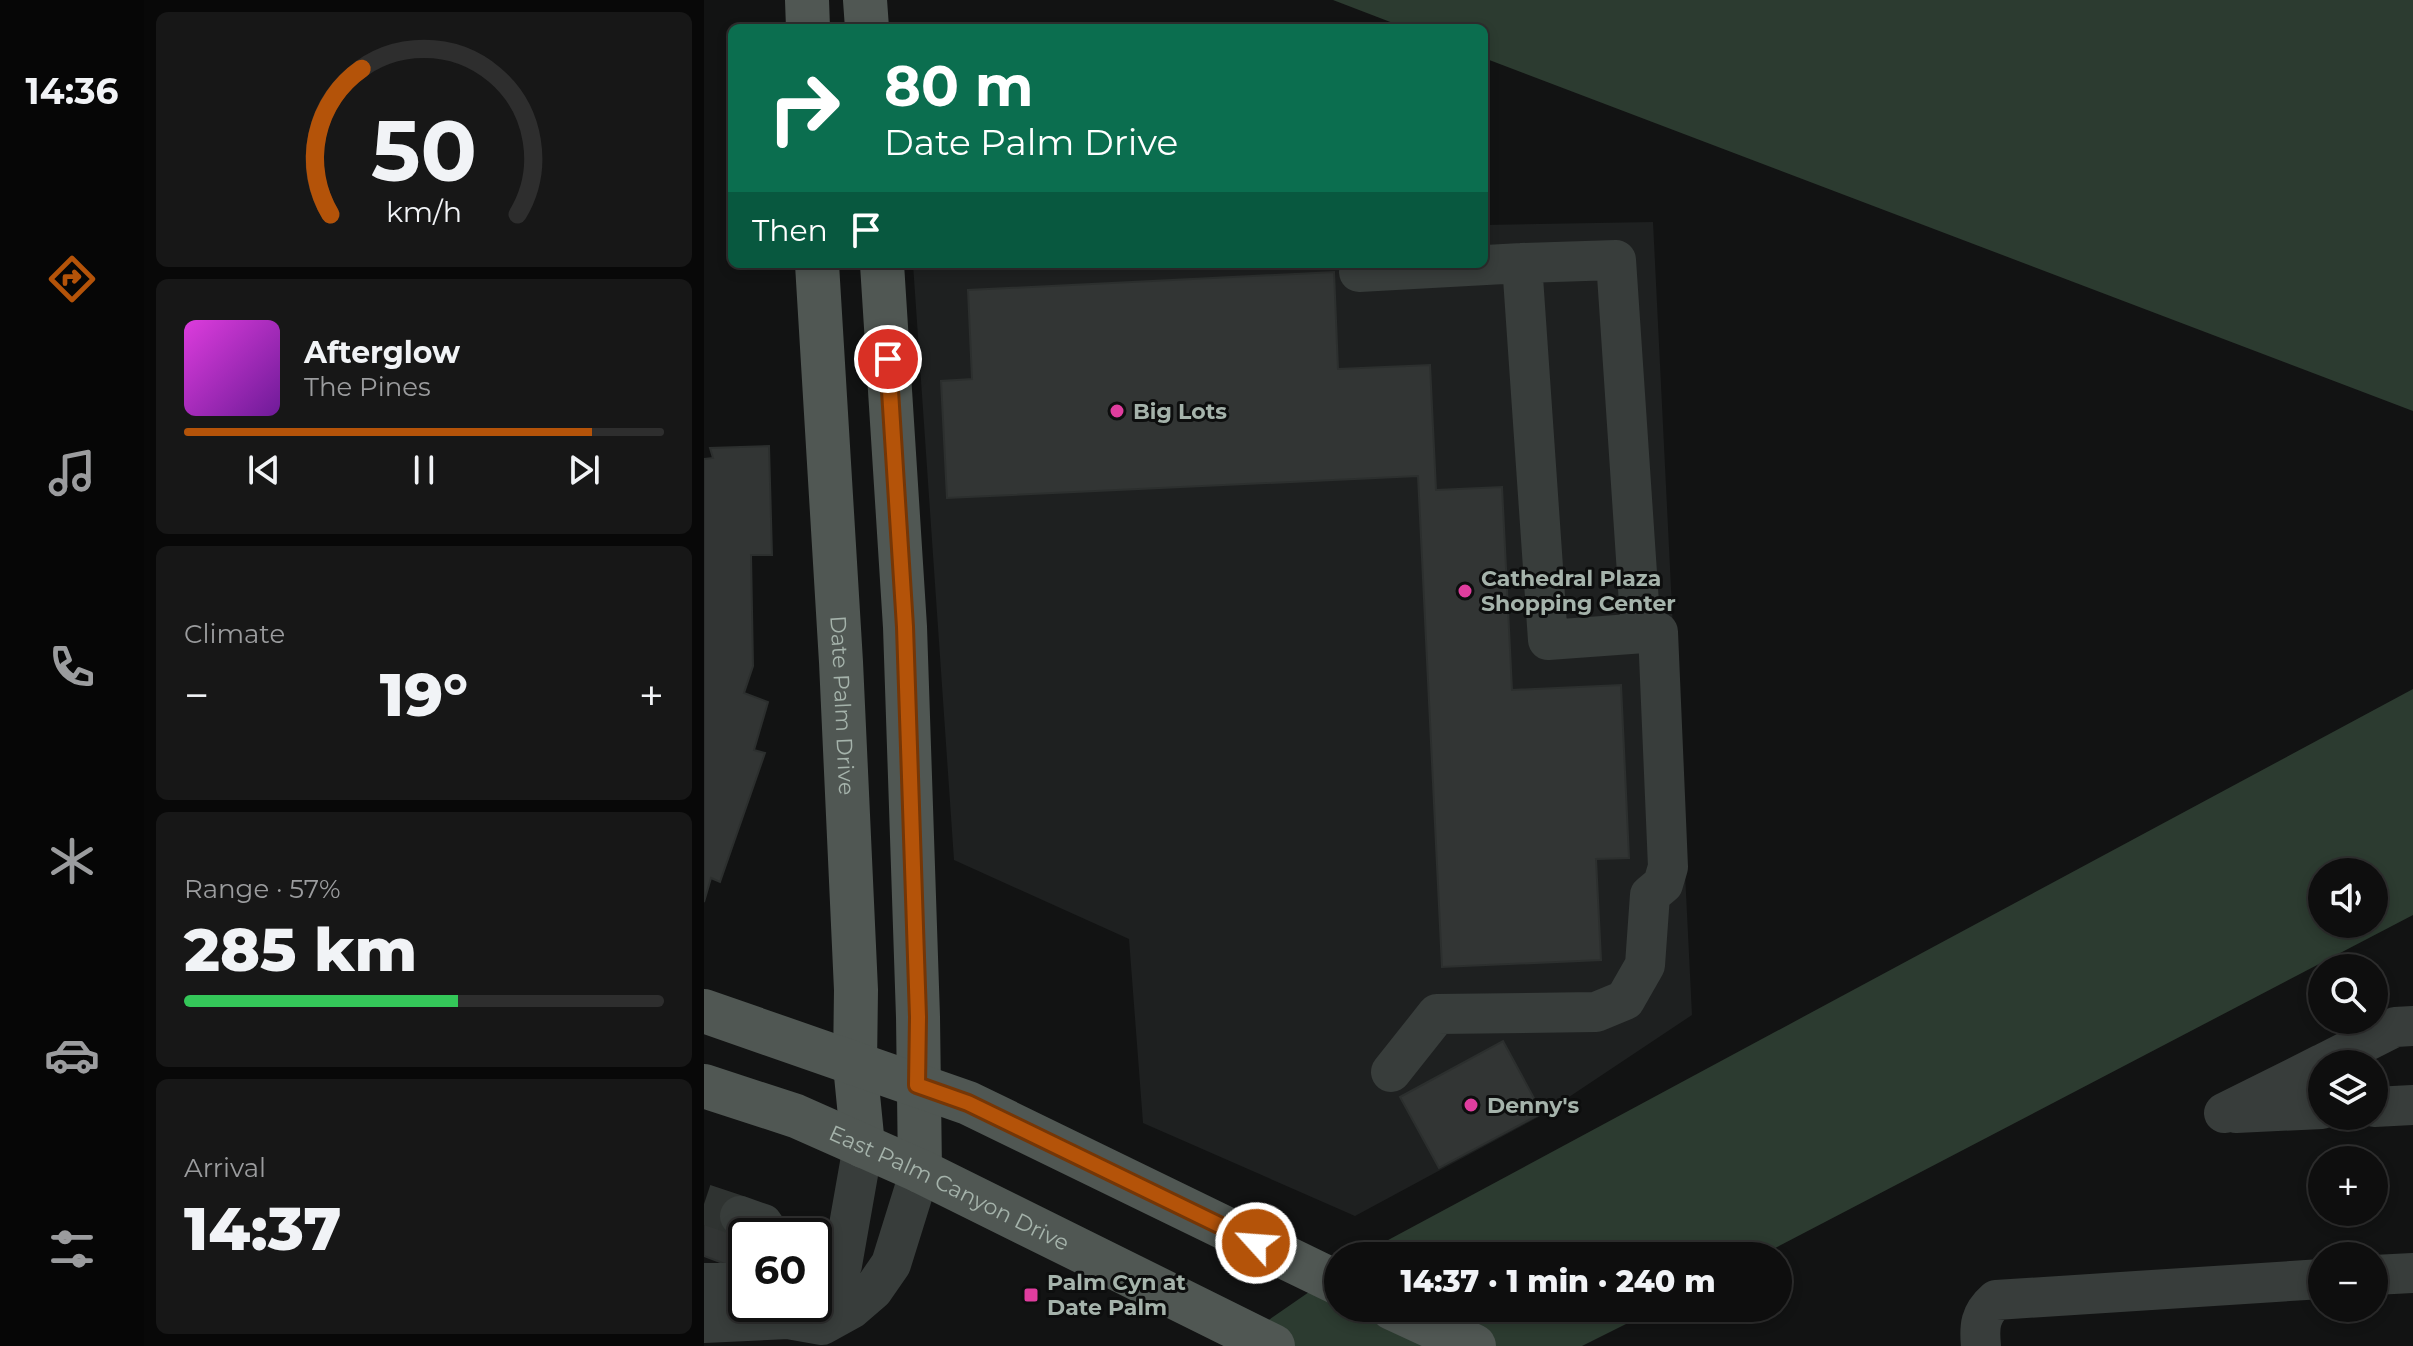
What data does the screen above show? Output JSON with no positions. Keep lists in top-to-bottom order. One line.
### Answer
{"streets":{"main road":["Date Palm Drive","East Palm Canyon Drive"]},"crossings":[["Date Palm Drive","East Palm Canyon Drive"]],"places":{"other":["Big Lots","Cathedral Plaza Shopping Center","Denny's"],"transit":["Palm Cyn at Date Palm"]},"page":{"tabs":"14:36","turn":["80 m","Date Palm Drive"],"then":"Then","song":["Afterglow","The Pines"],"tile":["Climate",["Range · 57%","285 km"],["Arrival","14:37"]],"heat":["−","19°","+"],"map_buttons":["+","−"],"limit":"60","trip":"14:37 · 1 min · 240 m","gauge":["50","km/h"]}}
